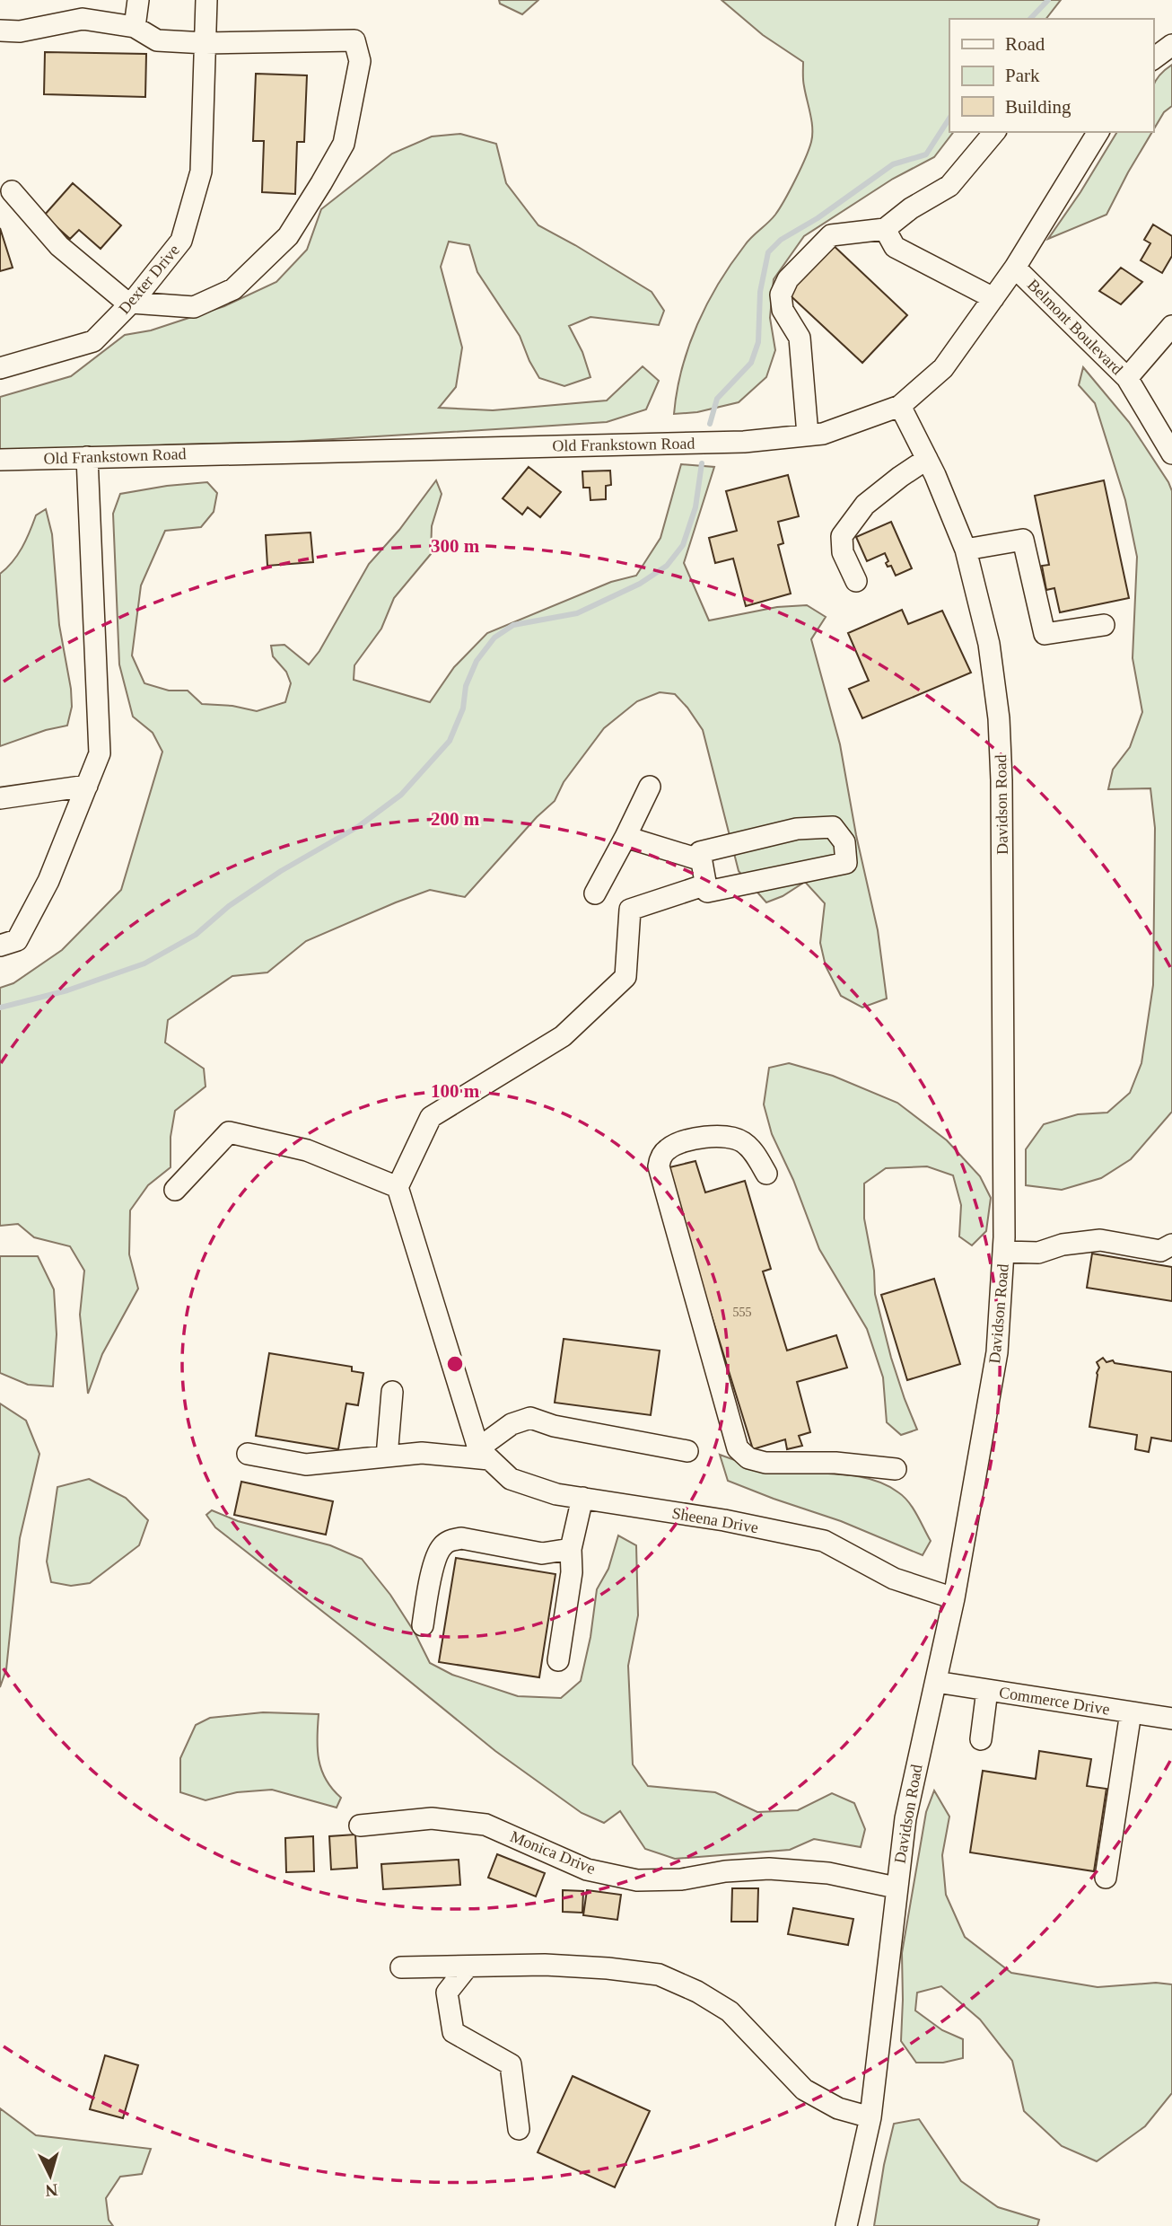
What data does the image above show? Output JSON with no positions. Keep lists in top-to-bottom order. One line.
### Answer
{"streets":{"street":["Dexter Drive","Belmont Boulevard","Old Frankstown Road","Davidson Road","Sheena Drive","Commerce Drive","Monica Drive"]},"crossings":[["Belmont Boulevard","Old Frankstown Road"],["Old Frankstown Road","Davidson Road"],["Davidson Road","Sheena Drive"],["Davidson Road","Commerce Drive"],["Davidson Road","Monica Drive"]],"house_numbers":["555"],"legend":["Road","Park","Building"],"north":"bottom","rings":["300 m","200 m","100 m"]}
